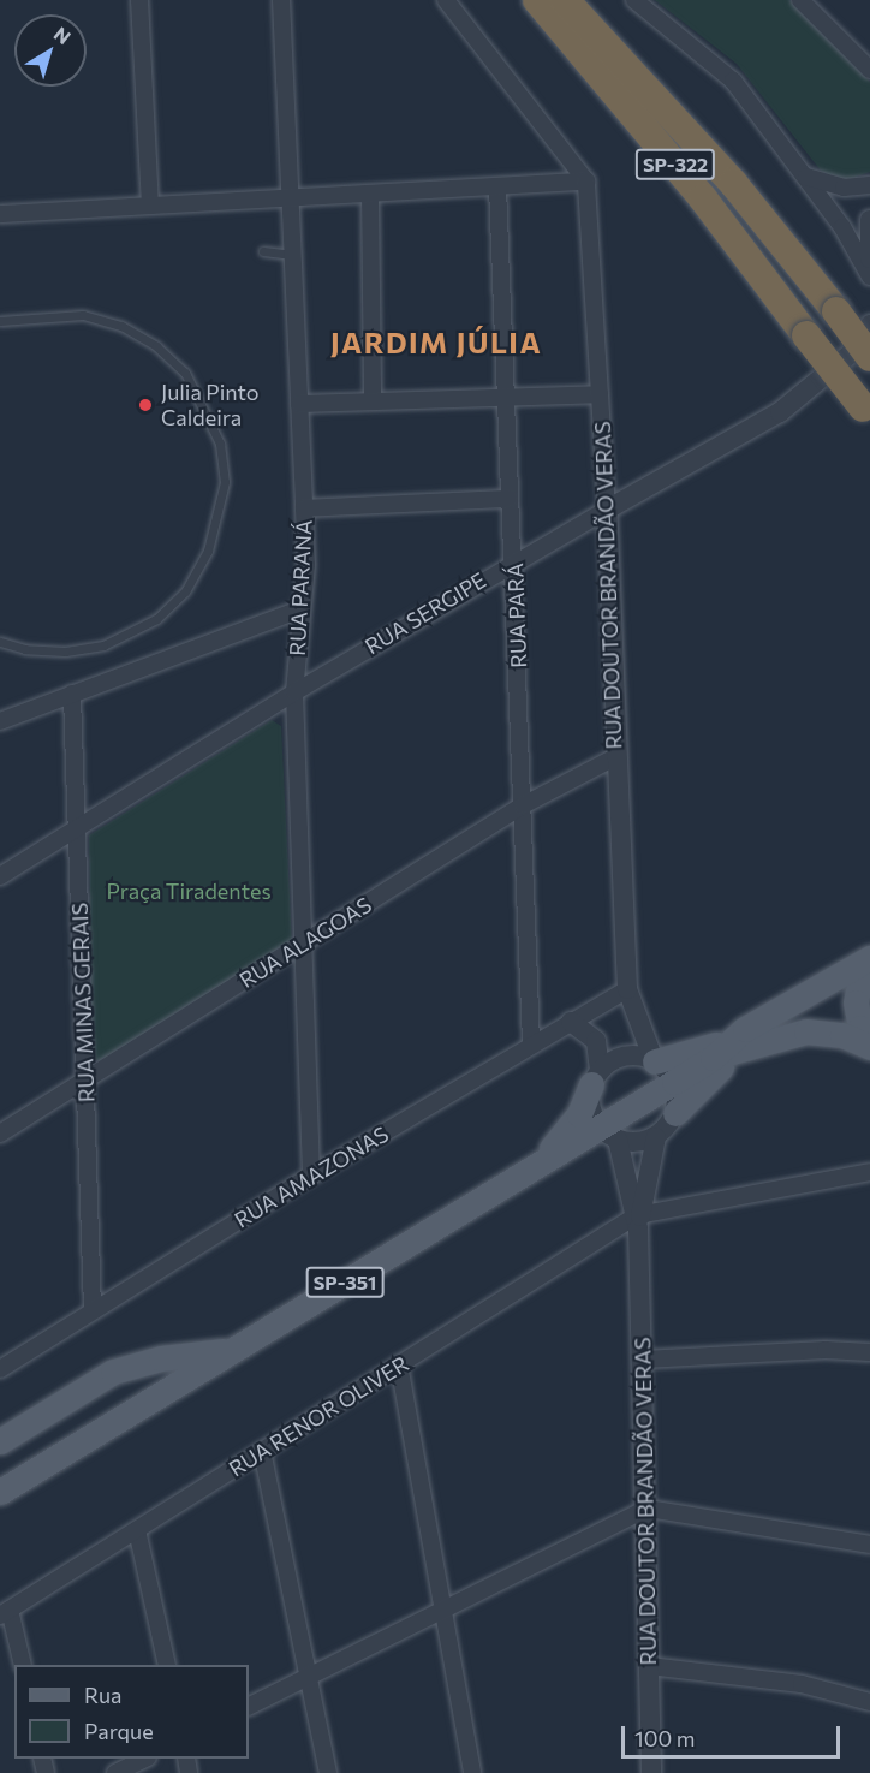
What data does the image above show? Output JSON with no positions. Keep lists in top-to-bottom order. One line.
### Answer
{"streets":{"highway":["SP-322"],"main road":["SP-351"],"street":["RUA DOUTOR BRANDÃO VERAS","RUA PARANÁ","RUA SERGIPE","RUA PARÁ","RUA ALAGOAS","RUA MINAS GERAIS","RUA AMAZONAS","RUA RENOR OLIVER"]},"crossings":[["SP-322","RUA SERGIPE"],["RUA DOUTOR BRANDÃO VERAS","RUA SERGIPE"],["RUA DOUTOR BRANDÃO VERAS","RUA ALAGOAS"],["RUA DOUTOR BRANDÃO VERAS","RUA AMAZONAS"],["RUA DOUTOR BRANDÃO VERAS","RUA RENOR OLIVER"],["RUA PARANÁ","RUA SERGIPE"],["RUA PARANÁ","RUA ALAGOAS"],["RUA PARANÁ","RUA AMAZONAS"],["RUA SERGIPE","RUA PARÁ"],["RUA SERGIPE","RUA MINAS GERAIS"],["RUA PARÁ","RUA ALAGOAS"],["RUA PARÁ","RUA AMAZONAS"],["RUA ALAGOAS","RUA MINAS GERAIS"],["RUA MINAS GERAIS","RUA AMAZONAS"]],"districts":["JARDIM JÚLIA"],"parks":["Praça Tiradentes"],"places":["Julia Pinto Caldeira"],"legend":["Rua","Parque"],"scale_bar":"100 m","north":"top right"}
